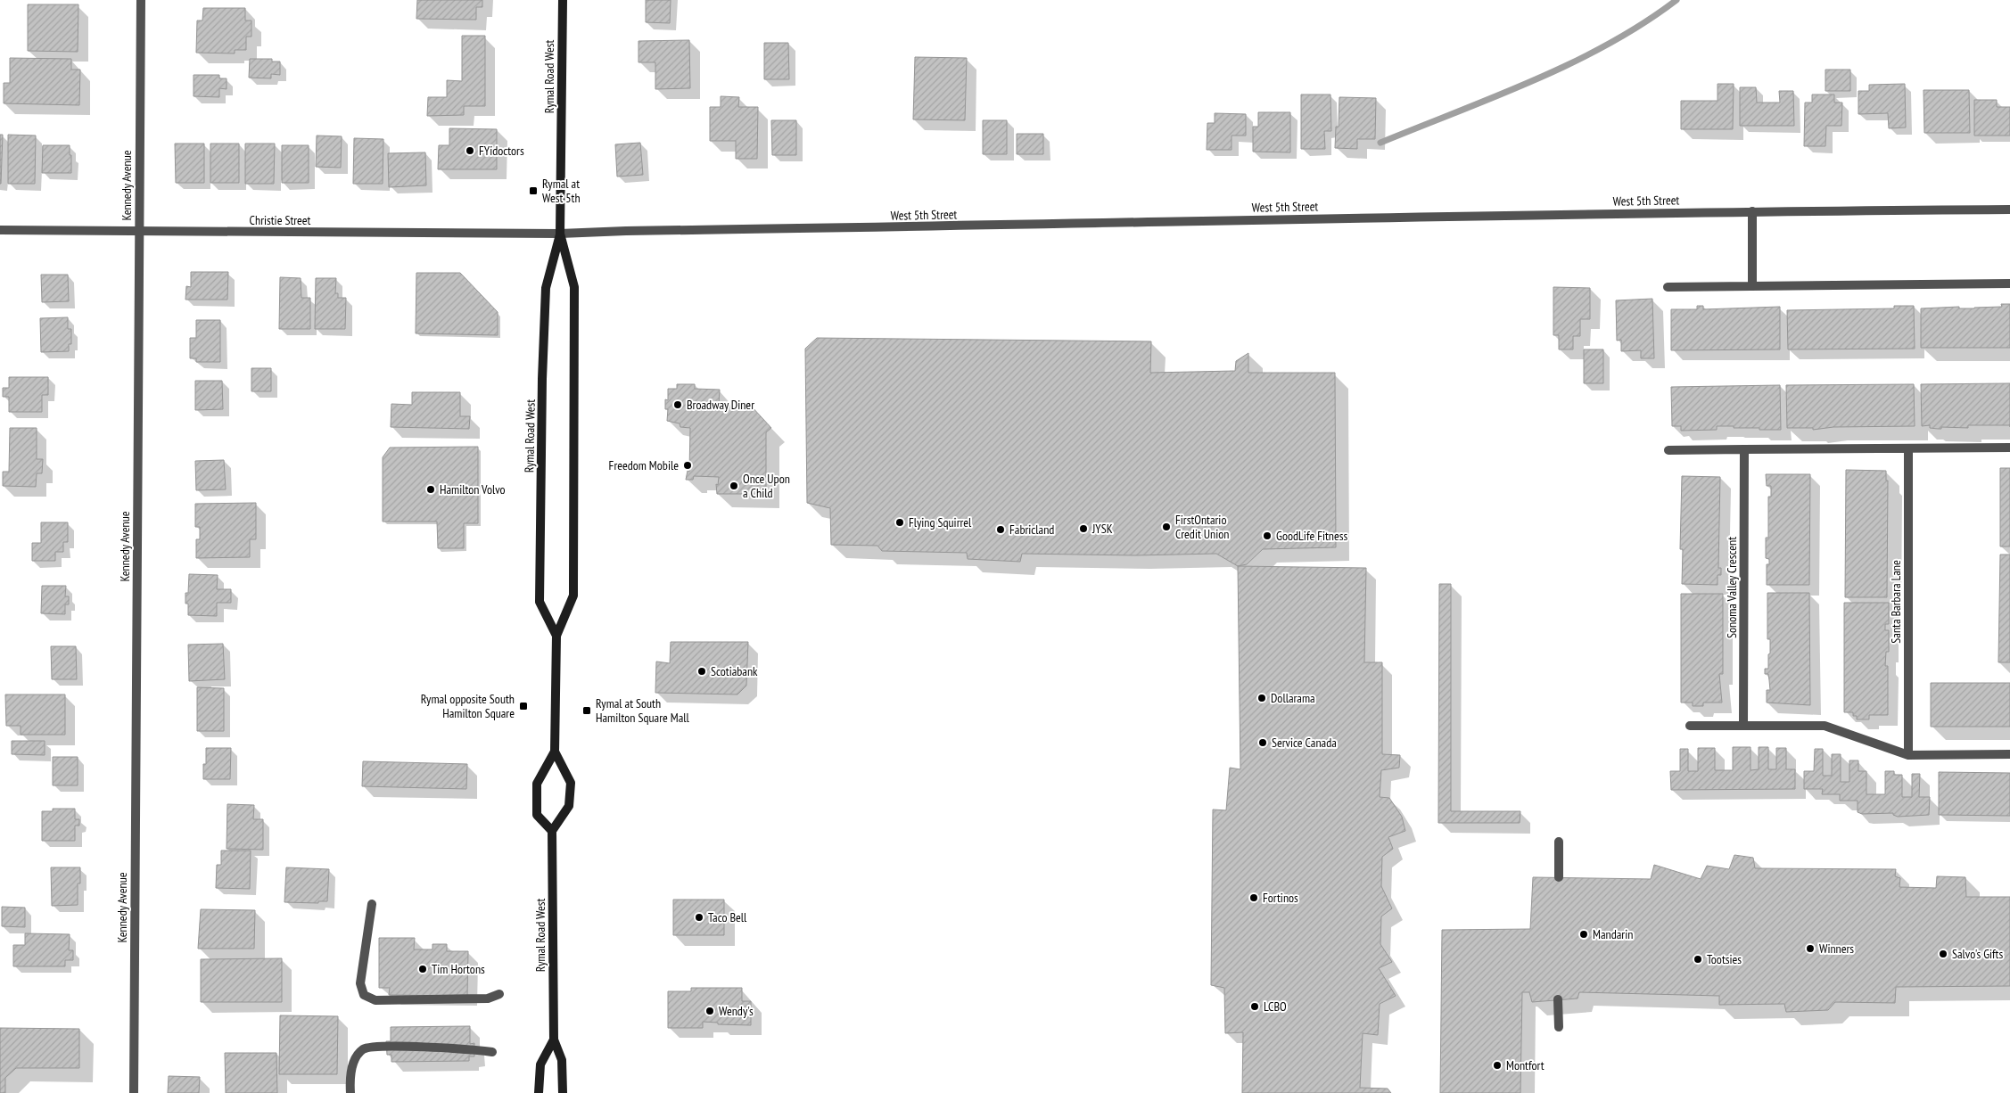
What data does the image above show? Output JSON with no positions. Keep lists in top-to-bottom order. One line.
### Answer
{"streets":{"main road":["Rymal Road West"],"street":["Kennedy Avenue","West 5th Street","Christie Street","Sonoma Valley Crescent","Santa Barbara Lane"]},"crossings":[["Rymal Road West","West 5th Street"],["Rymal Road West","Christie Street"],["Kennedy Avenue","Christie Street"],["West 5th Street","Christie Street"]],"places":{"other":["FYidoctors","Broadway Diner","Freedom Mobile","Once Upon a Child","Hamilton Volvo","Flying Squirrel","FirstOntario Credit Union","JYSK","Fabricland","GoodLife Fitness","Scotiabank","Dollarama","Service Canada","Fortinos","Taco Bell","Mandarin","Winners","Salvo's Gifts","Tootsies","Tim Hortons","LCBO","Wendy's","Montfort"],"transit":["Rymal at West 5th","Rymal opposite South Hamilton Square","Rymal at South Hamilton Square Mall"]}}
